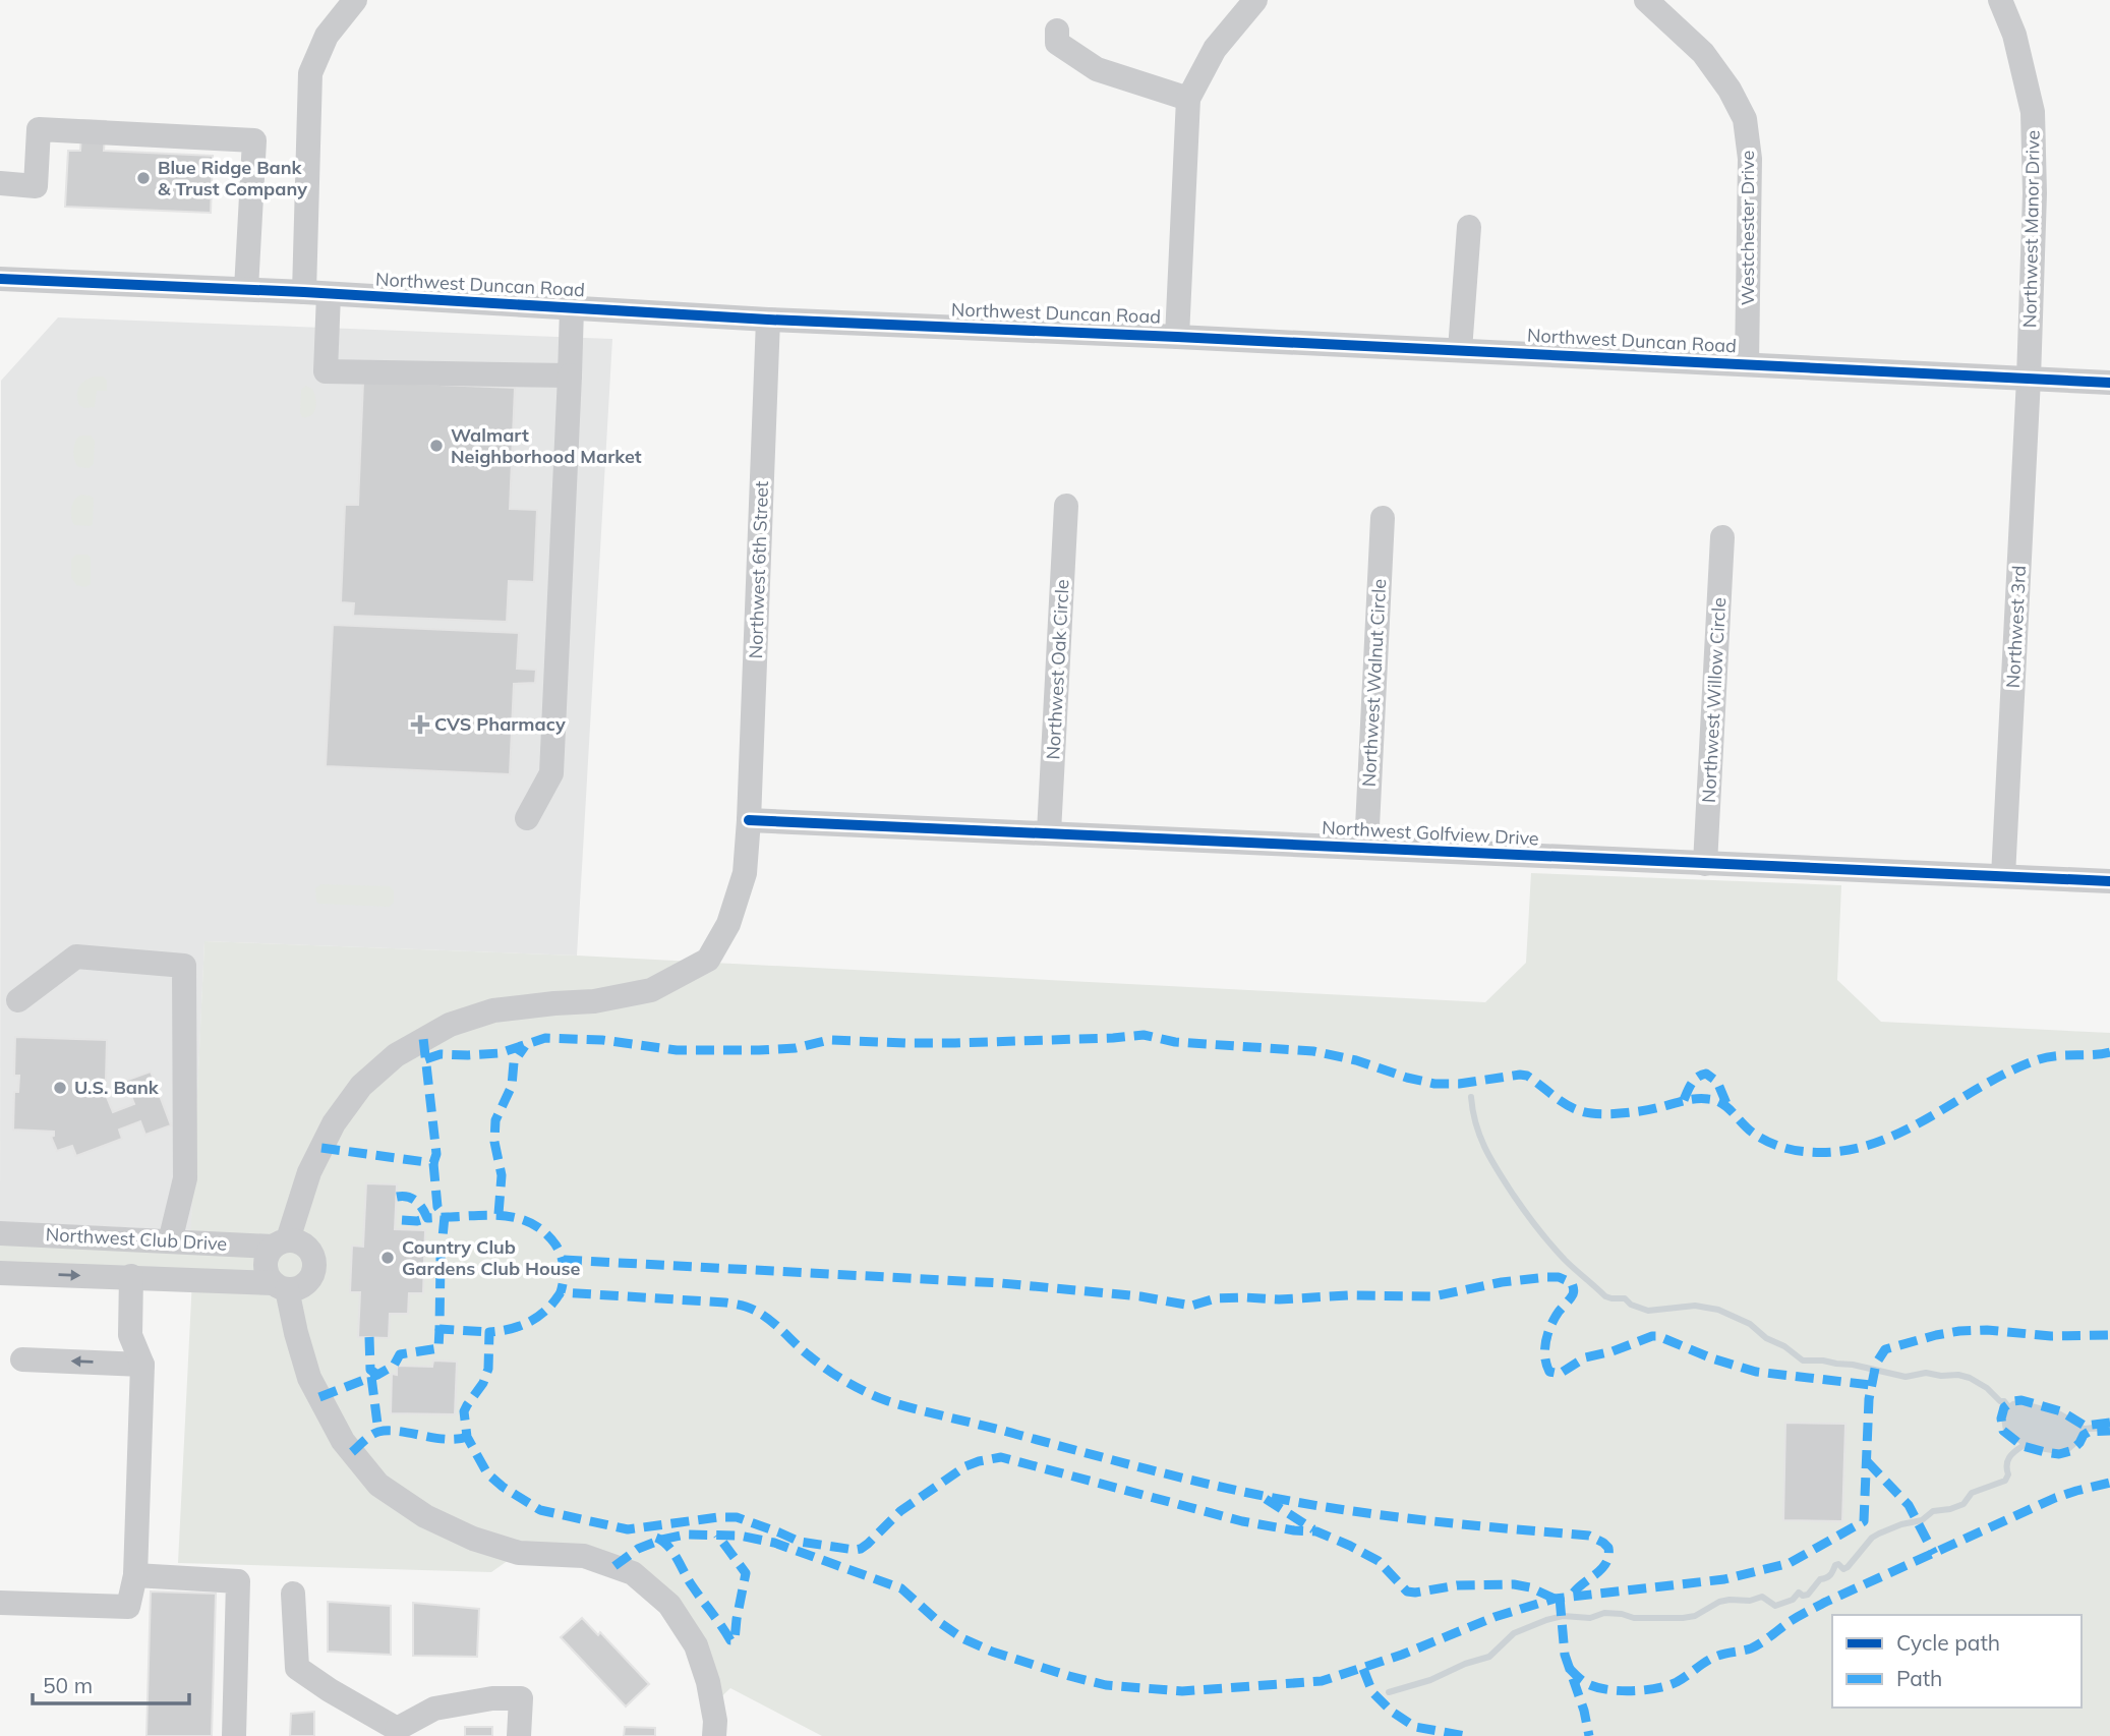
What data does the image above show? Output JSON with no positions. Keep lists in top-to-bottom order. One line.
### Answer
{"streets":{"street":["Westchester Drive","Northwest Manor Drive","Northwest Duncan Road","Northwest 6th Street","Northwest 3rd","Northwest Oak Circle","Northwest Walnut Circle","Northwest Willow Circle","Northwest Golfview Drive","Northwest Club Drive"]},"crossings":[["Westchester Drive","Northwest Duncan Road"],["Northwest Manor Drive","Northwest Duncan Road"],["Northwest Manor Drive","Northwest 3rd"],["Northwest Duncan Road","Northwest 6th Street"],["Northwest Duncan Road","Northwest 3rd"],["Northwest 6th Street","Northwest Golfview Drive"],["Northwest 6th Street","Northwest Club Drive"],["Northwest 3rd","Northwest Golfview Drive"],["Northwest Oak Circle","Northwest Golfview Drive"],["Northwest Walnut Circle","Northwest Golfview Drive"],["Northwest Willow Circle","Northwest Golfview Drive"]],"places":{"other":["Blue Ridge Bank & Trust Company","Walmart Neighborhood Market","U.S. Bank","Country Club Gardens Club House"],"health":["CVS Pharmacy"]},"legend":["Cycle path","Path"],"scale_bar":"50 m"}
